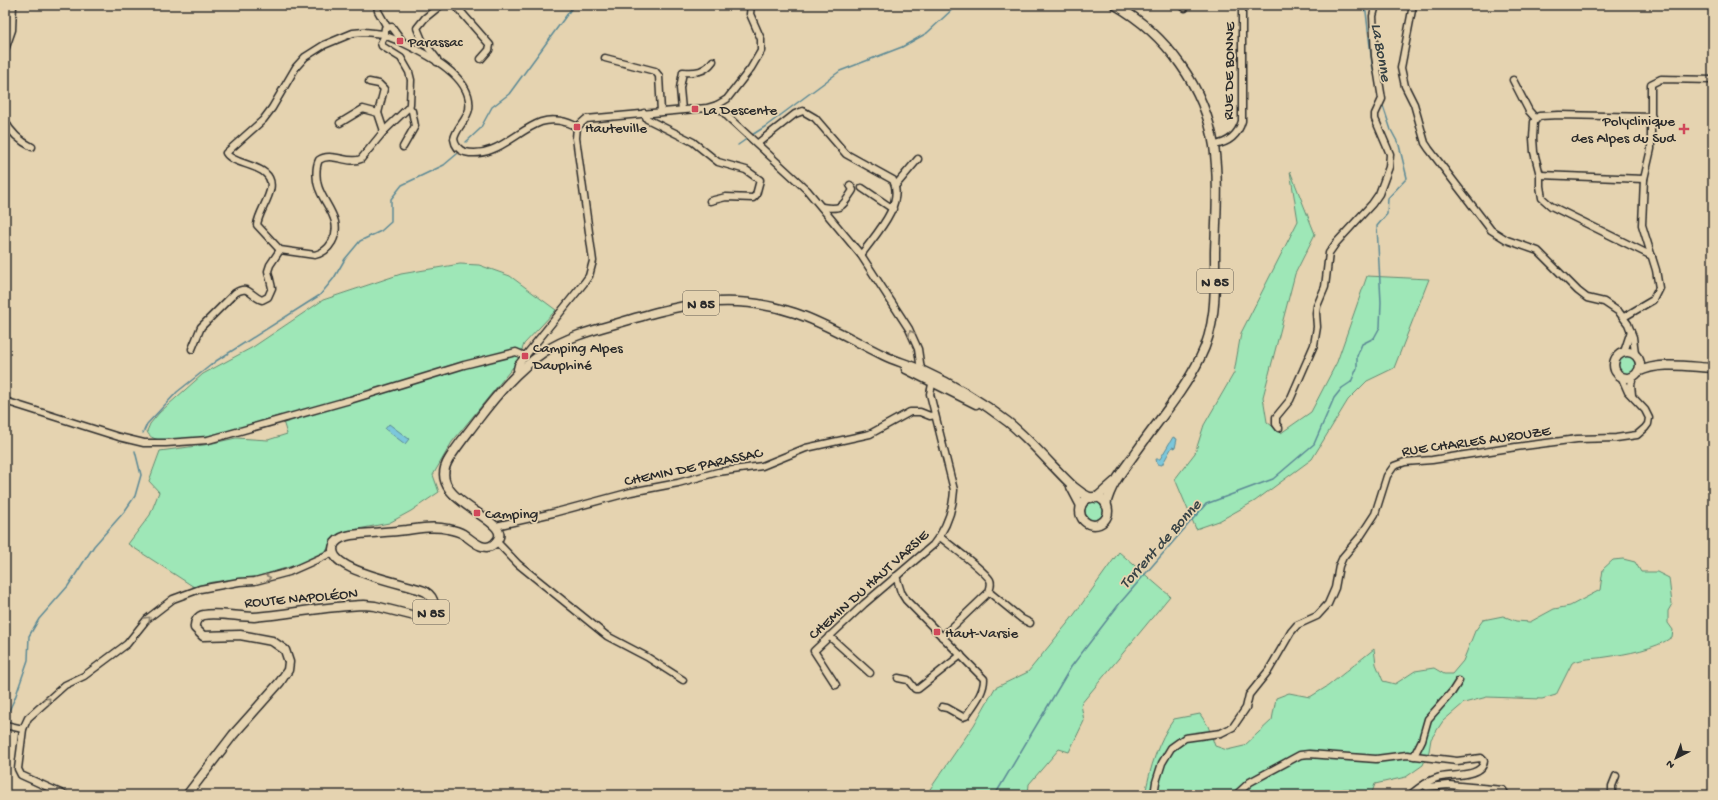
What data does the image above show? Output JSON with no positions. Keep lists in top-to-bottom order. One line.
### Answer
{"streets":{"main road":["N 85","ROUTE NAPOLÉON"],"street":["RUE DE BONNE","RUE CHARLES AUROUZE","CHEMIN DE PARASSAC","CHEMIN DU HAUT VARSIE"]},"crossings":[["RUE DE BONNE","N 85"],["N 85","CHEMIN DE PARASSAC"],["N 85","CHEMIN DU HAUT VARSIE"],["CHEMIN DE PARASSAC","CHEMIN DU HAUT VARSIE"]],"water":["La Bonne","Torrent de Bonne"],"places":{"transit":["Parassac","La Descente","Hauteville","Camping Alpes Dauphiné","Camping","Haut-Varsie"],"health":["Polyclinique des Alpes du Sud"]},"north":"bottom left"}
